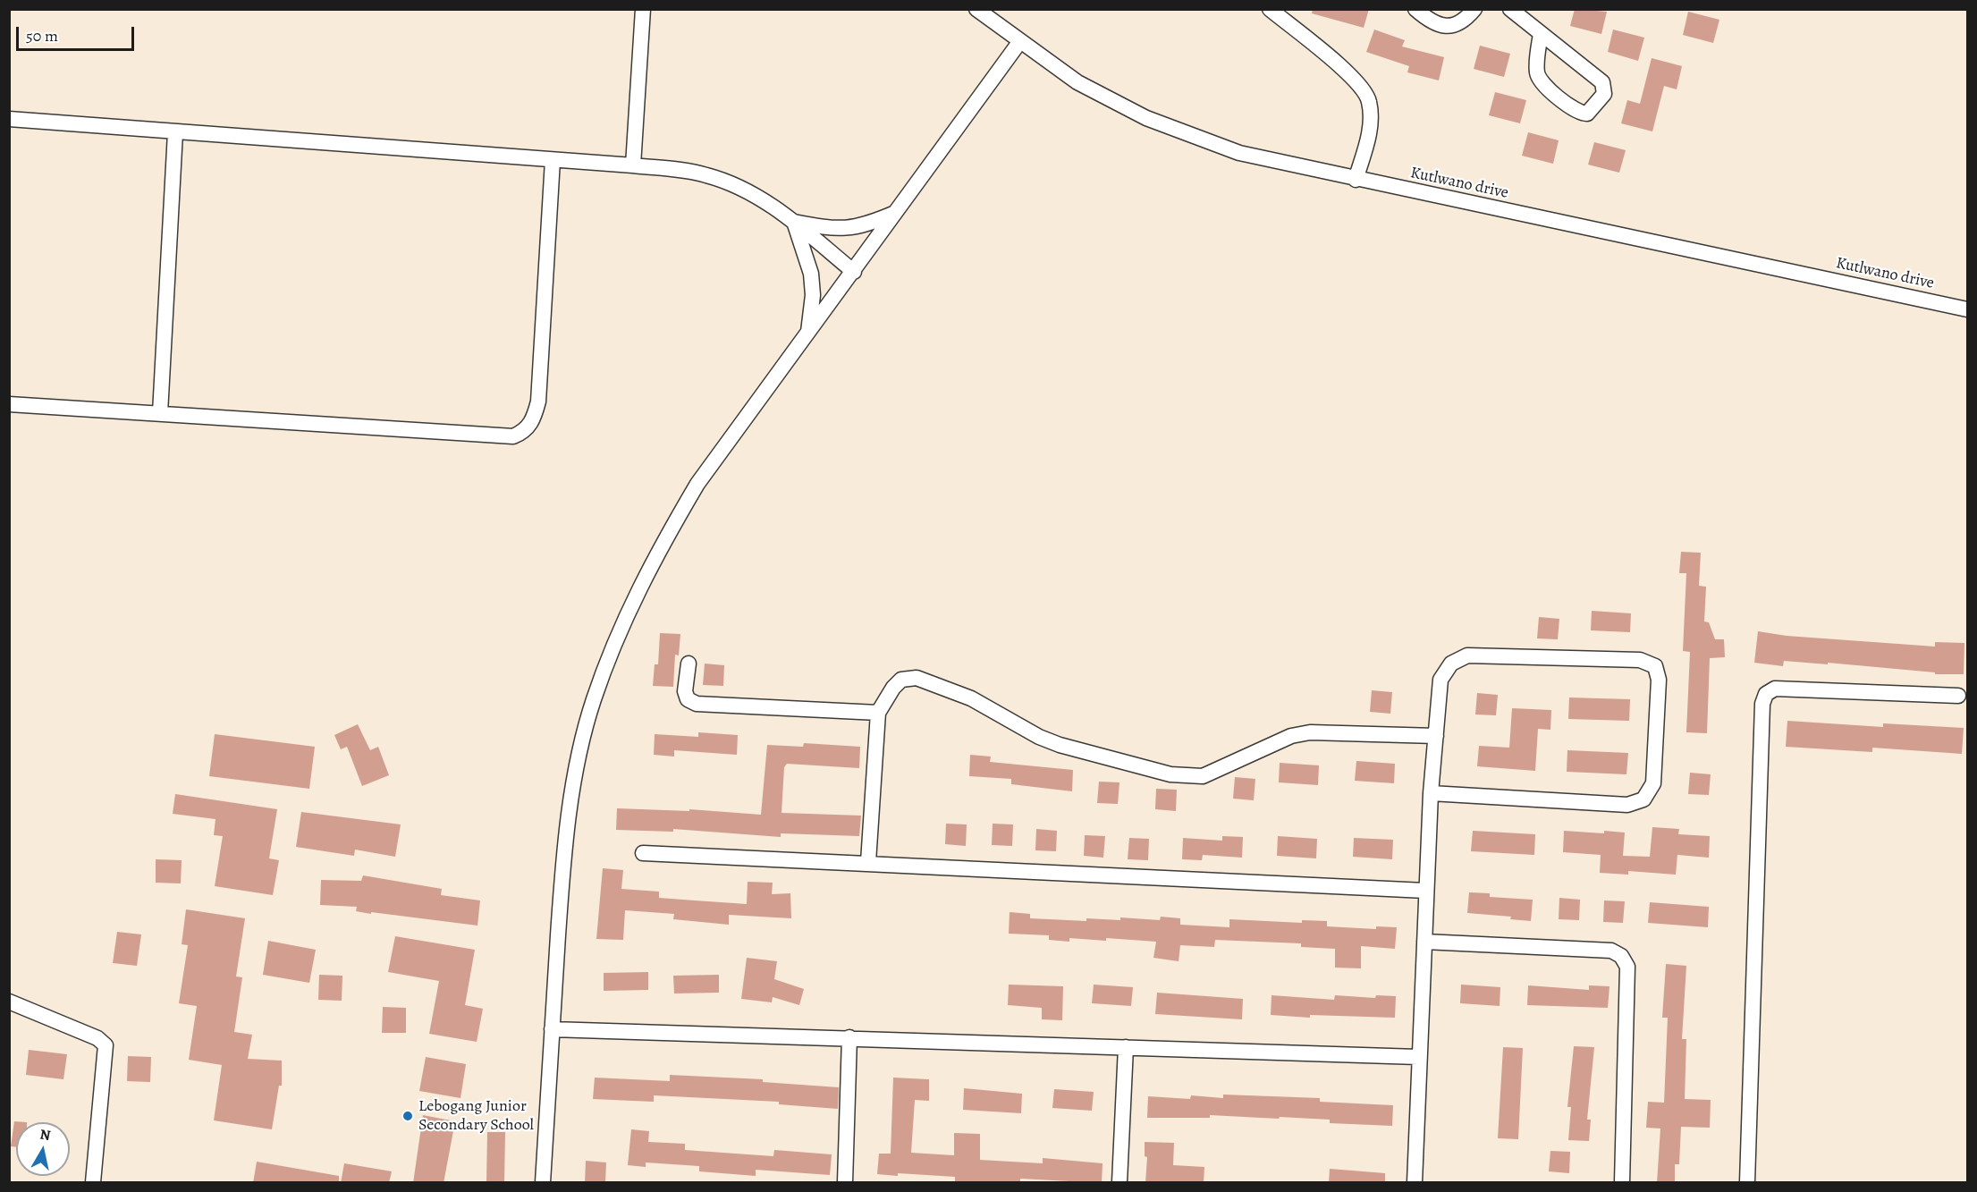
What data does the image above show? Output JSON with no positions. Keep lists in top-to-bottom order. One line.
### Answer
{"streets":{"street":["Kutlwano drive"]},"places":["Lebogang Junior Secondary School"],"scale_bar":"50 m","north":"top"}
